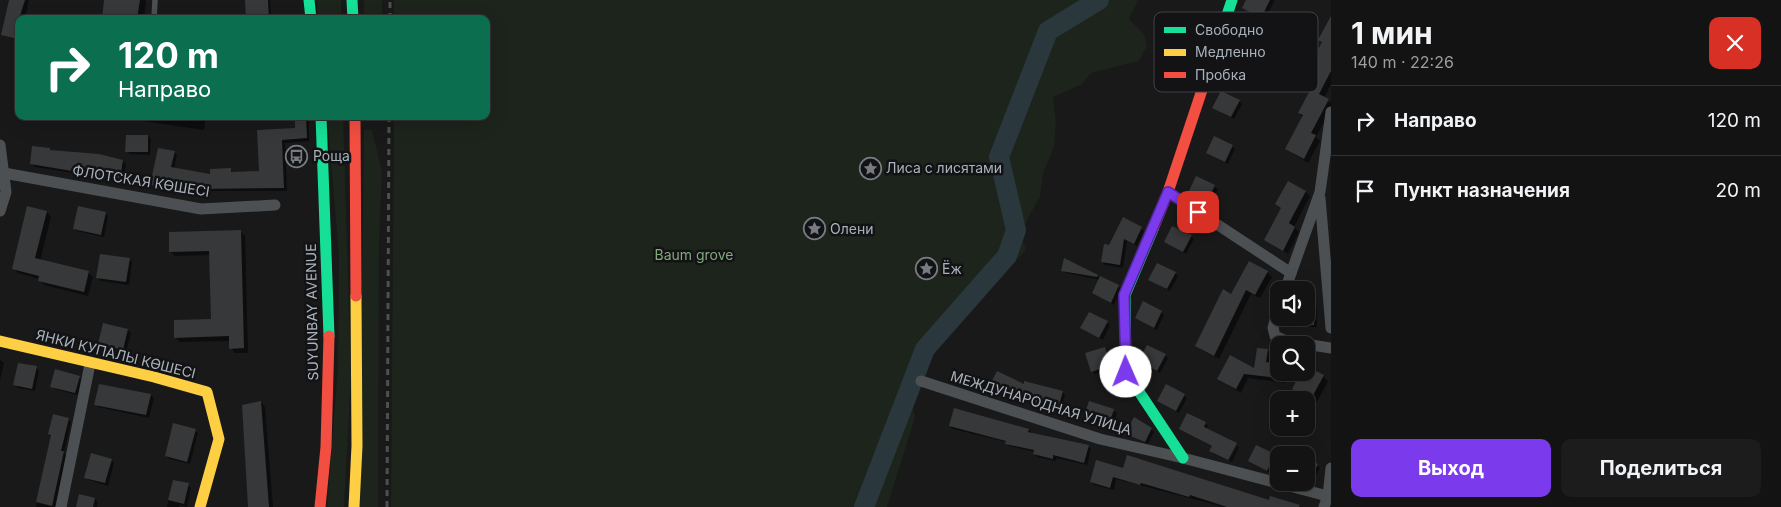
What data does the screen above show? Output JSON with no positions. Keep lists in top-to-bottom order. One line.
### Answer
{"streets":{"street":["ФЛОТСКАЯ КӨШЕСІ","SUYUNBAY AVENUE","ЯНКИ КУПАЛЫ КӨШЕСІ","МЕЖДУНАРОДНАЯ УЛИЦА"]},"parks":["Baum grove"],"places":{"bus stop":["Роща"],"place":["Лиса с лисятами","Олени","Ёж"]},"legend":["Свободно","Медленно","Пробка"],"page":{"heading":["1 мин","140 m · 22:26"],"turn":["120 m","Направо"],"list":[{"name":"Направо","value":"120 m"},{"name":"Пункт назначения","value":"20 m"}],"map_buttons":["+","−"],"buttons":["Выход","Поделиться"]}}
